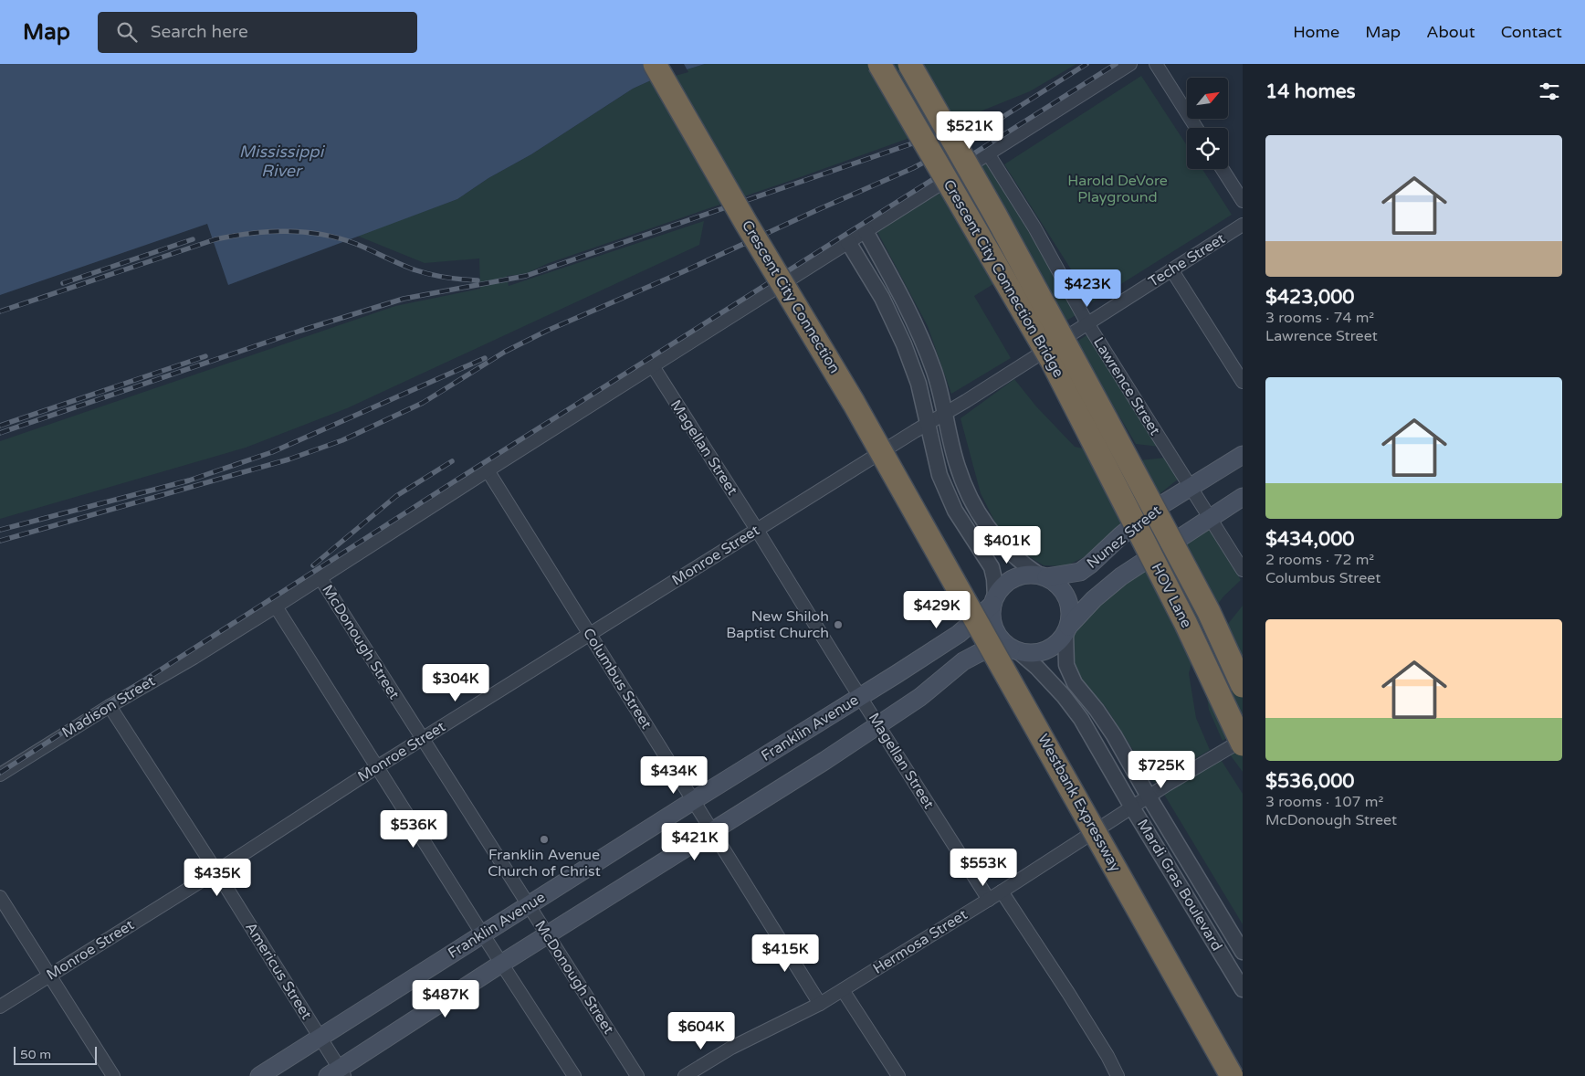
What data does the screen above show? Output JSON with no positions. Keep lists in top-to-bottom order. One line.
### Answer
{"streets":{"highway":["Crescent City Connection Bridge","Crescent City Connection","HOV Lane","Westbank Expressway"],"main road":["Nunez Street","Franklin Avenue"],"street":["Teche Street","Lawrence Street","Magellan Street","Monroe Street","McDonough Street","Columbus Street","Madison Street","Mardi Gras Boulevard","Hermosa Street","Americus Street"]},"crossings":[["Teche Street","Lawrence Street"],["Teche Street","Monroe Street"],["Crescent City Connection Bridge","HOV Lane"],["Crescent City Connection","Westbank Expressway"],["Lawrence Street","Nunez Street"],["Lawrence Street","Madison Street"],["Magellan Street","Monroe Street"],["Magellan Street","Madison Street"],["Magellan Street","Franklin Avenue"],["Magellan Street","Hermosa Street"],["Nunez Street","Franklin Avenue"],["Nunez Street","Mardi Gras Boulevard"],["Monroe Street","McDonough Street"],["Monroe Street","Columbus Street"],["Monroe Street","Americus Street"],["McDonough Street","Madison Street"],["McDonough Street","Franklin Avenue"],["Columbus Street","Madison Street"],["Columbus Street","Franklin Avenue"],["Columbus Street","Hermosa Street"],["Madison Street","Americus Street"],["Franklin Avenue","Mardi Gras Boulevard"],["Franklin Avenue","Americus Street"],["Mardi Gras Boulevard","Hermosa Street"]],"water":["Mississippi River"],"parks":["Harold DeVore Playground"],"places":["New Shiloh Baptist Church","Franklin Avenue Church of Christ"],"scale_bar":"50 m","north":"top right","page":{"header":"Map","search":"Search here","nav":["Home","Map","About","Contact"],"heading":"14 homes","price":["$521K","$423K","$401K","$429K","$304K","$725K","$434K","$536K","$421K","$553K","$435K","$415K","$487K","$604K"],"list":[{"name":"$423,000","note":"3 rooms · 74 m² · Lawrence Street"},{"name":"$434,000","note":"2 rooms · 72 m² · Columbus Street"},{"name":"$536,000","note":"3 rooms · 107 m² · McDonough Street"}],"scale":"50 m"}}
